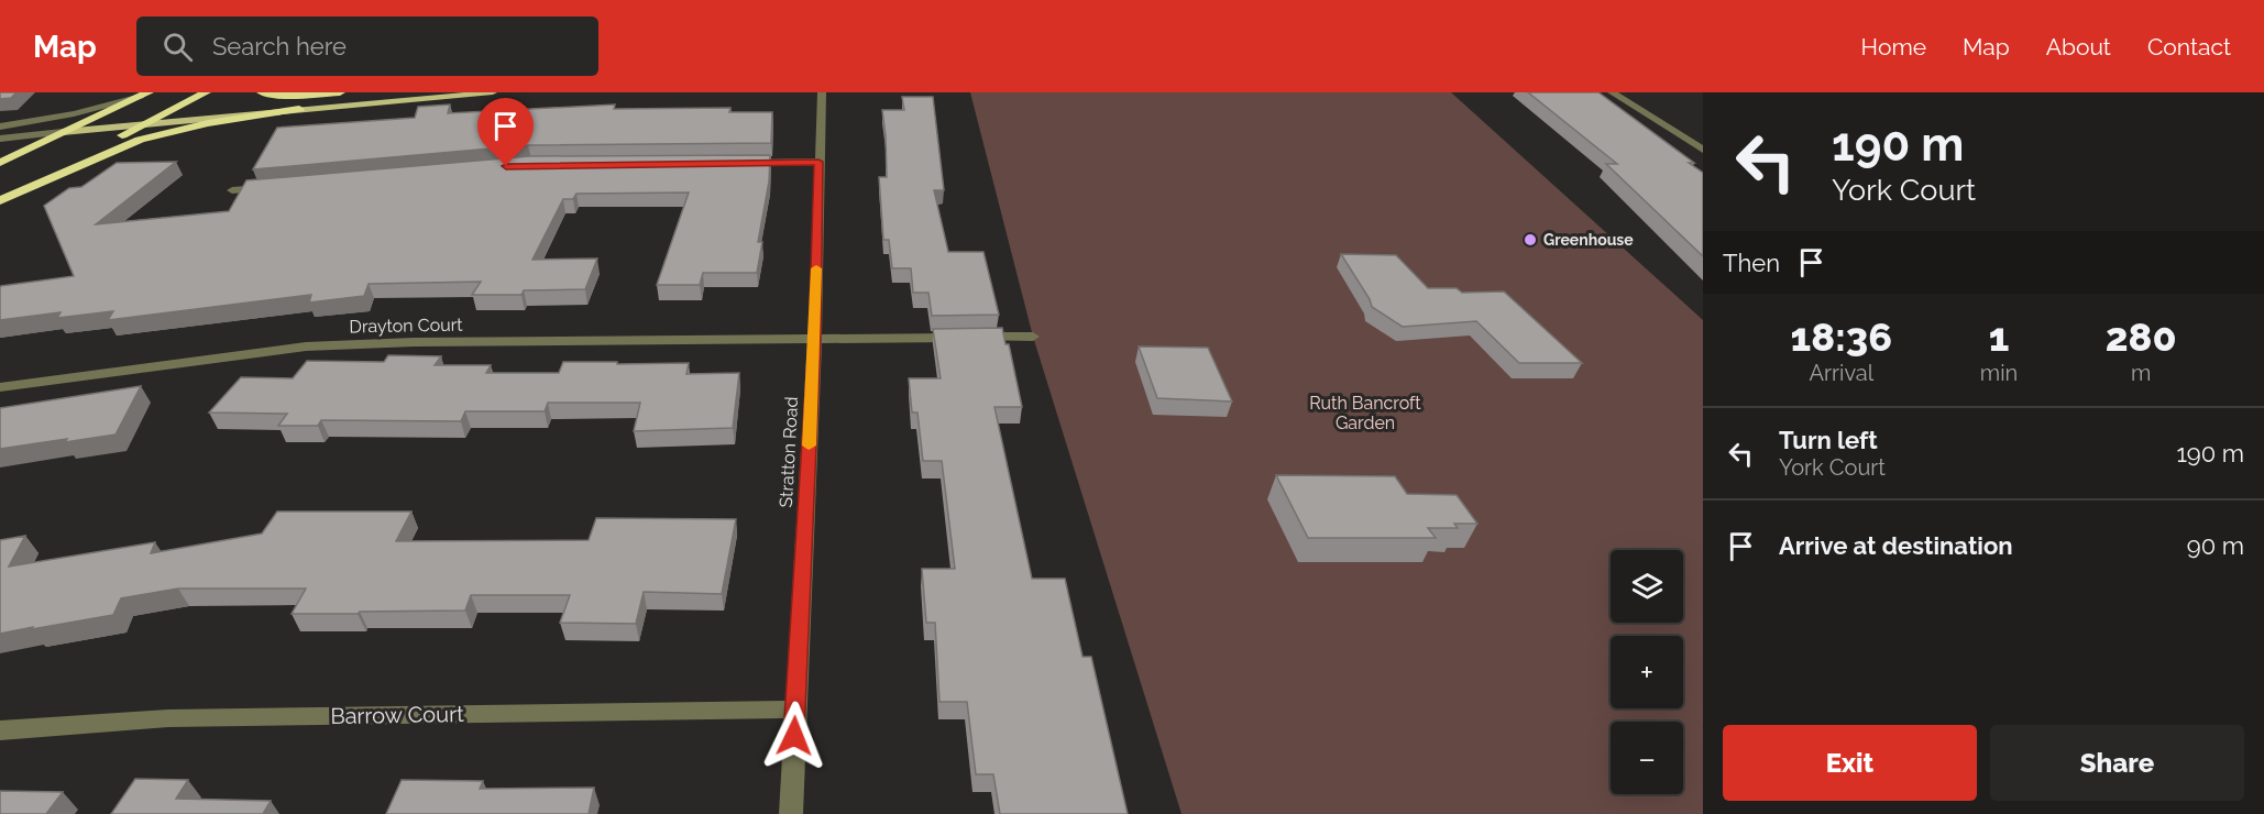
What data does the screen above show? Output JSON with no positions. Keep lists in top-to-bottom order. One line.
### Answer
{"streets":{"street":["Drayton Court","Stratton Road","Barrow Court"]},"crossings":[["Drayton Court","Stratton Road"],["Stratton Road","Barrow Court"]],"parks":["Ruth Bancroft Garden"],"places":["Greenhouse"],"page":{"header":"Map","search":"Search here","nav":["Home","Map","About","Contact"],"turn":["190 m","York Court"],"then":"Then","eta":["18:36","Arrival","1","min","280","m"],"list":[{"name":"Turn left","note":"York Court","value":"190 m"},{"name":"Arrive at destination","value":"90 m"}],"map_buttons":["+","−"],"buttons":["Exit","Share"]}}
